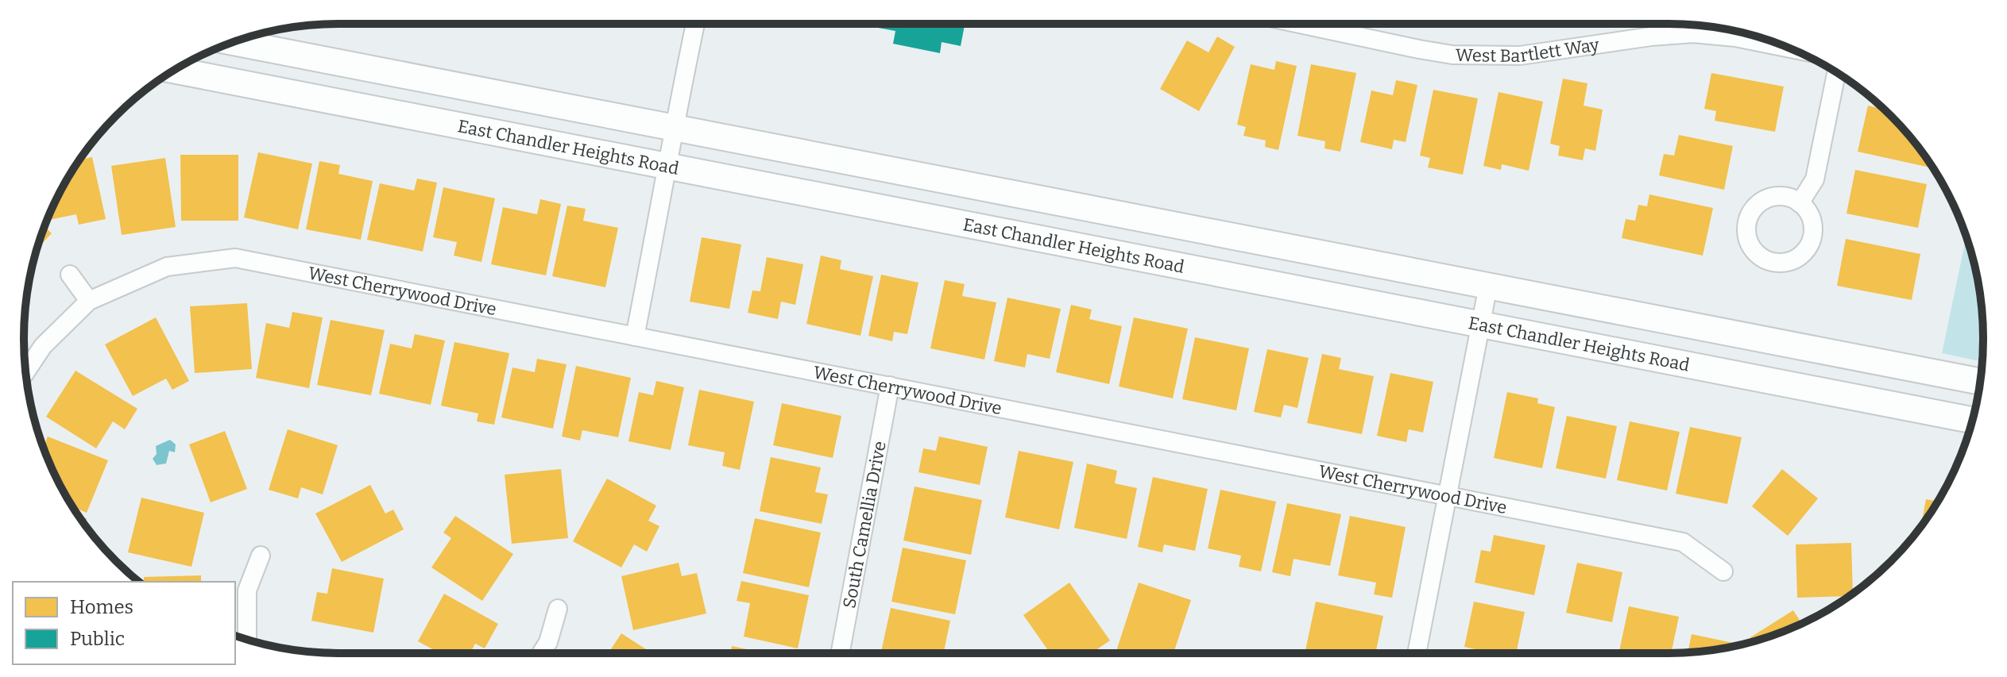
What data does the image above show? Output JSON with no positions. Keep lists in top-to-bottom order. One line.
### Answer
{"streets":{"main road":["East Chandler Heights Road"],"street":["West Bartlett Way","West Cherrywood Drive","South Camellia Drive"]},"crossings":[["West Cherrywood Drive","South Camellia Drive"]],"legend":["Homes","Public"]}
